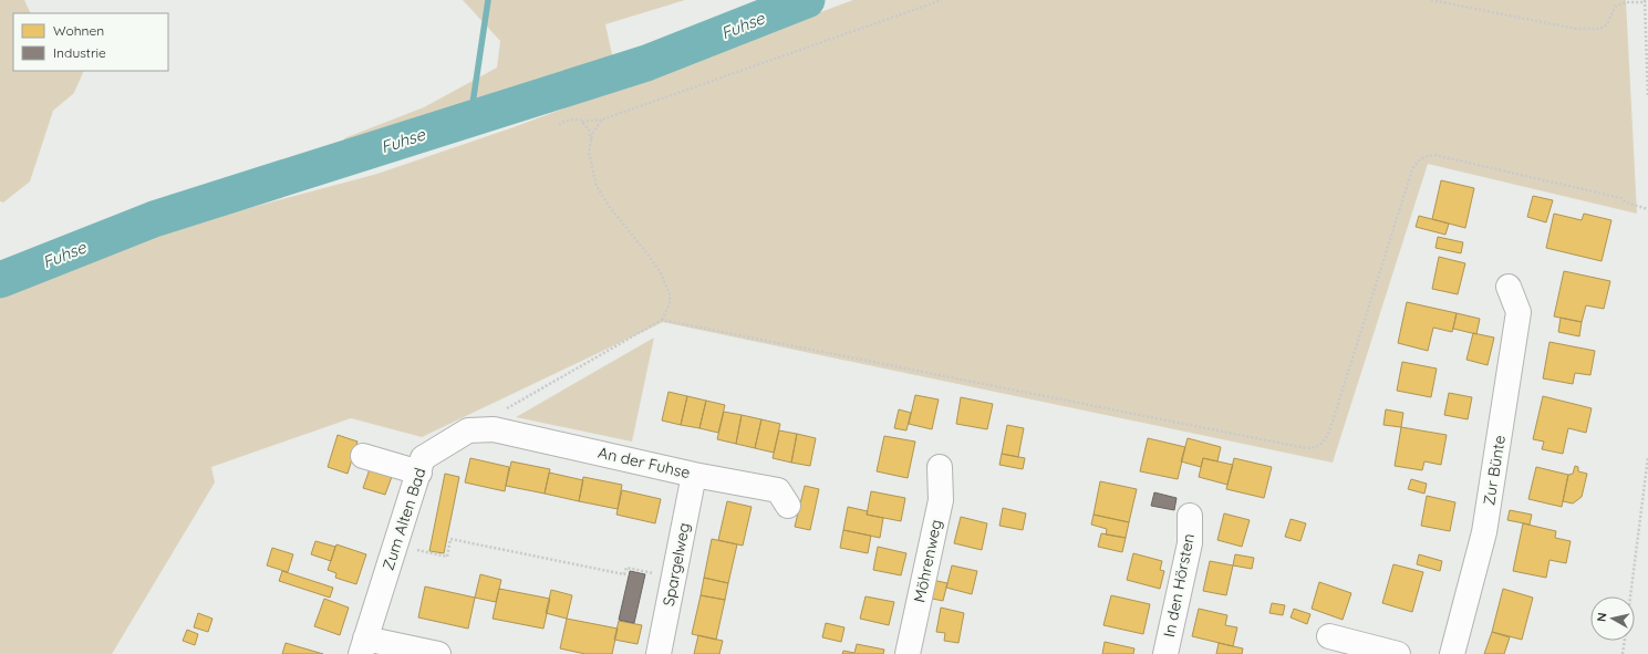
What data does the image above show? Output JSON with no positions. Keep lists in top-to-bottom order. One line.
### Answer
{"streets":{"street":["An der Fuhse","Zur Bünte","Zum Alten Bad","Möhrenweg","Spargelweg","In den Hörsten"]},"crossings":[["An der Fuhse","Zum Alten Bad"],["An der Fuhse","Spargelweg"]],"water":["Fuhse"],"legend":["Wohnen","Industrie"],"north":"left"}
